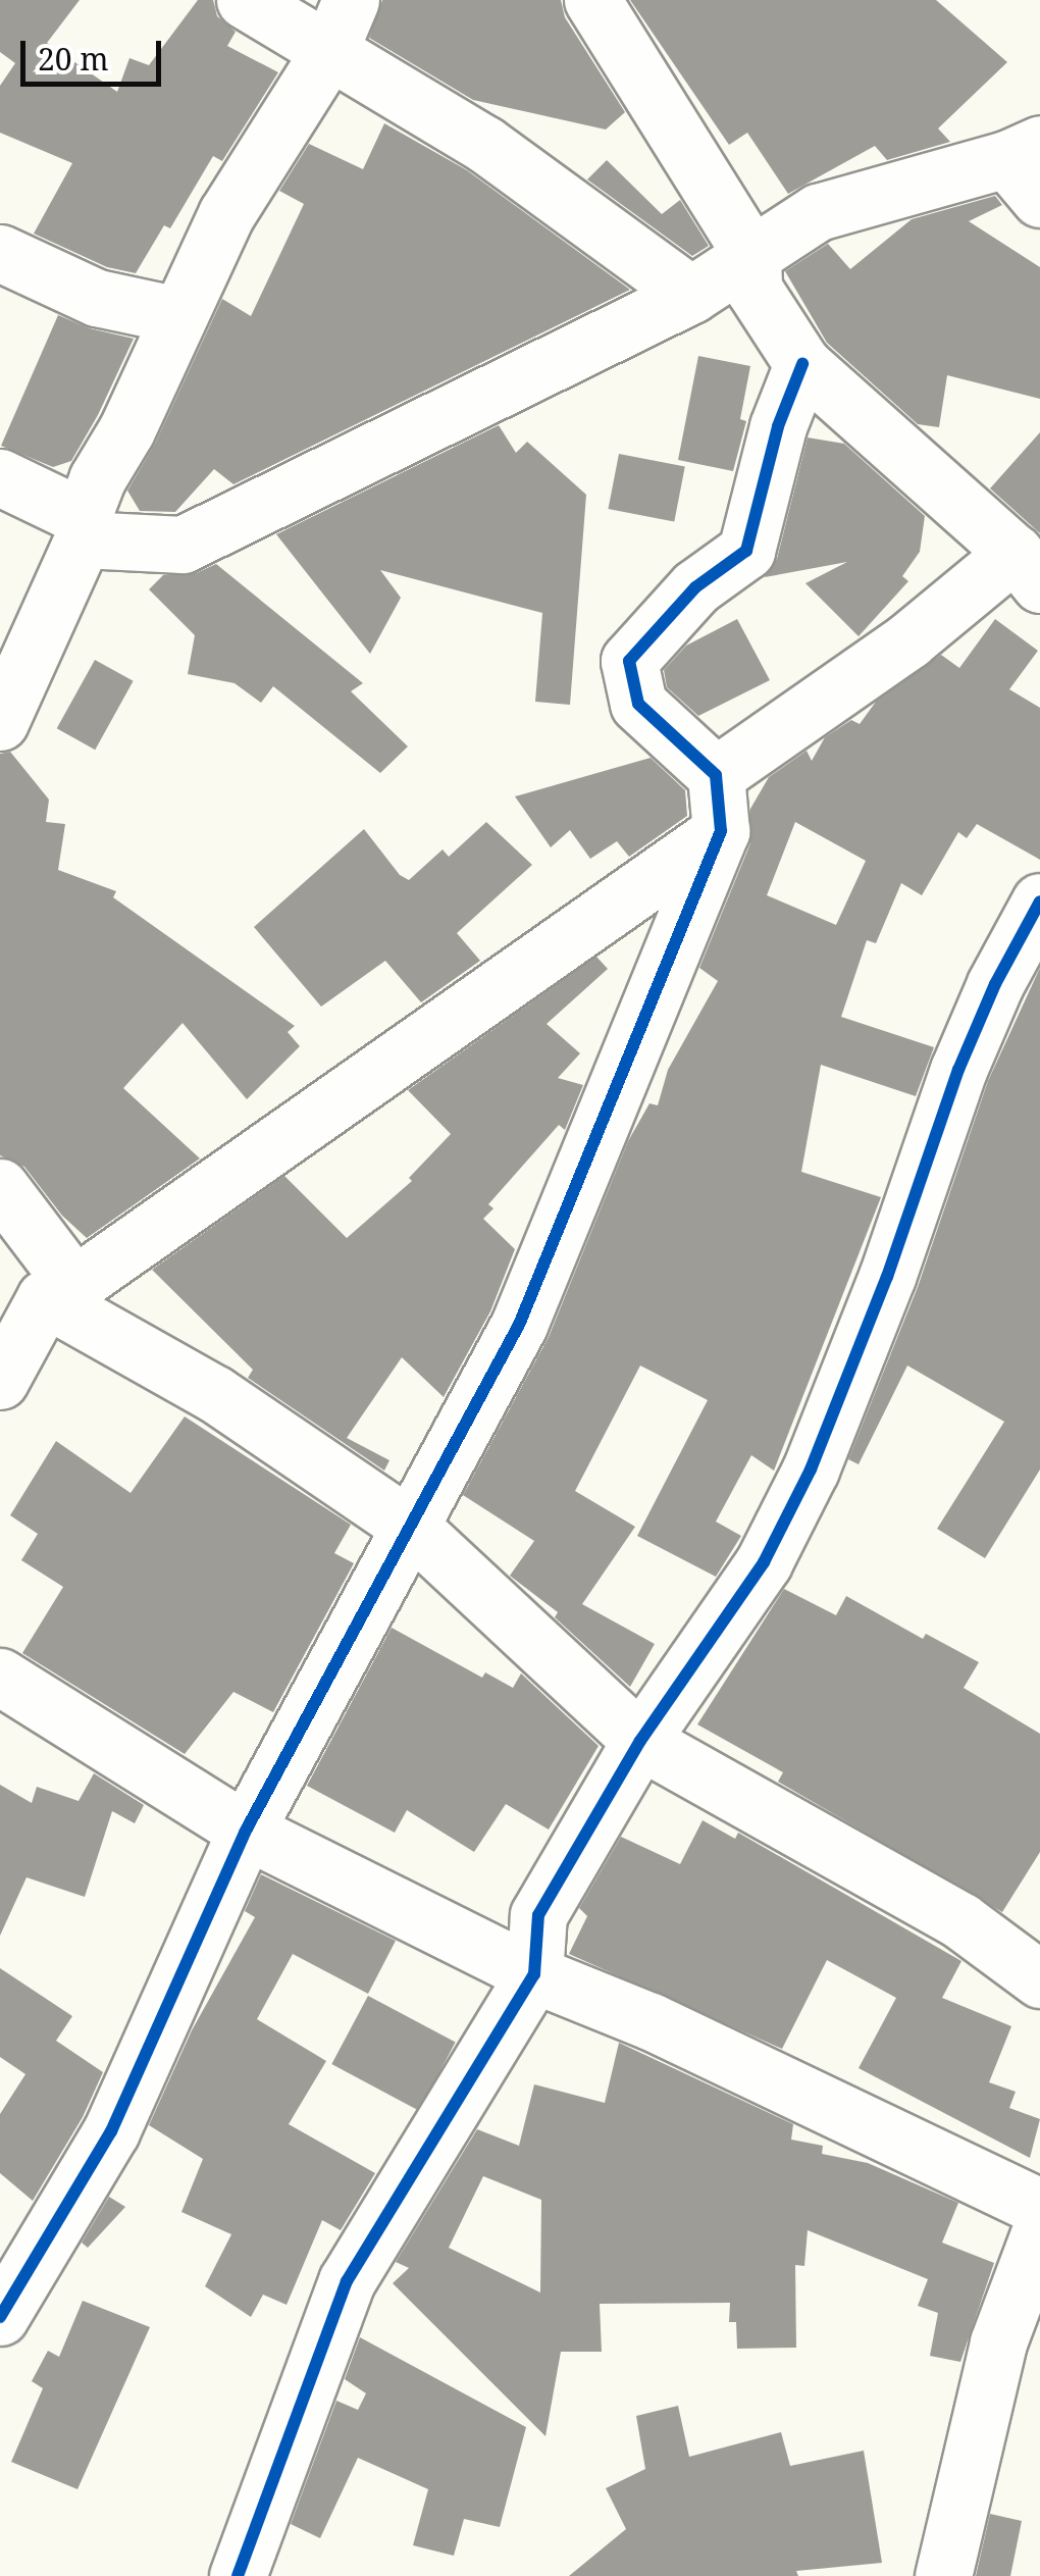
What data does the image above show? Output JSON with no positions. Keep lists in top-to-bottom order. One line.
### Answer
{"scale_bar":"20 m"}
